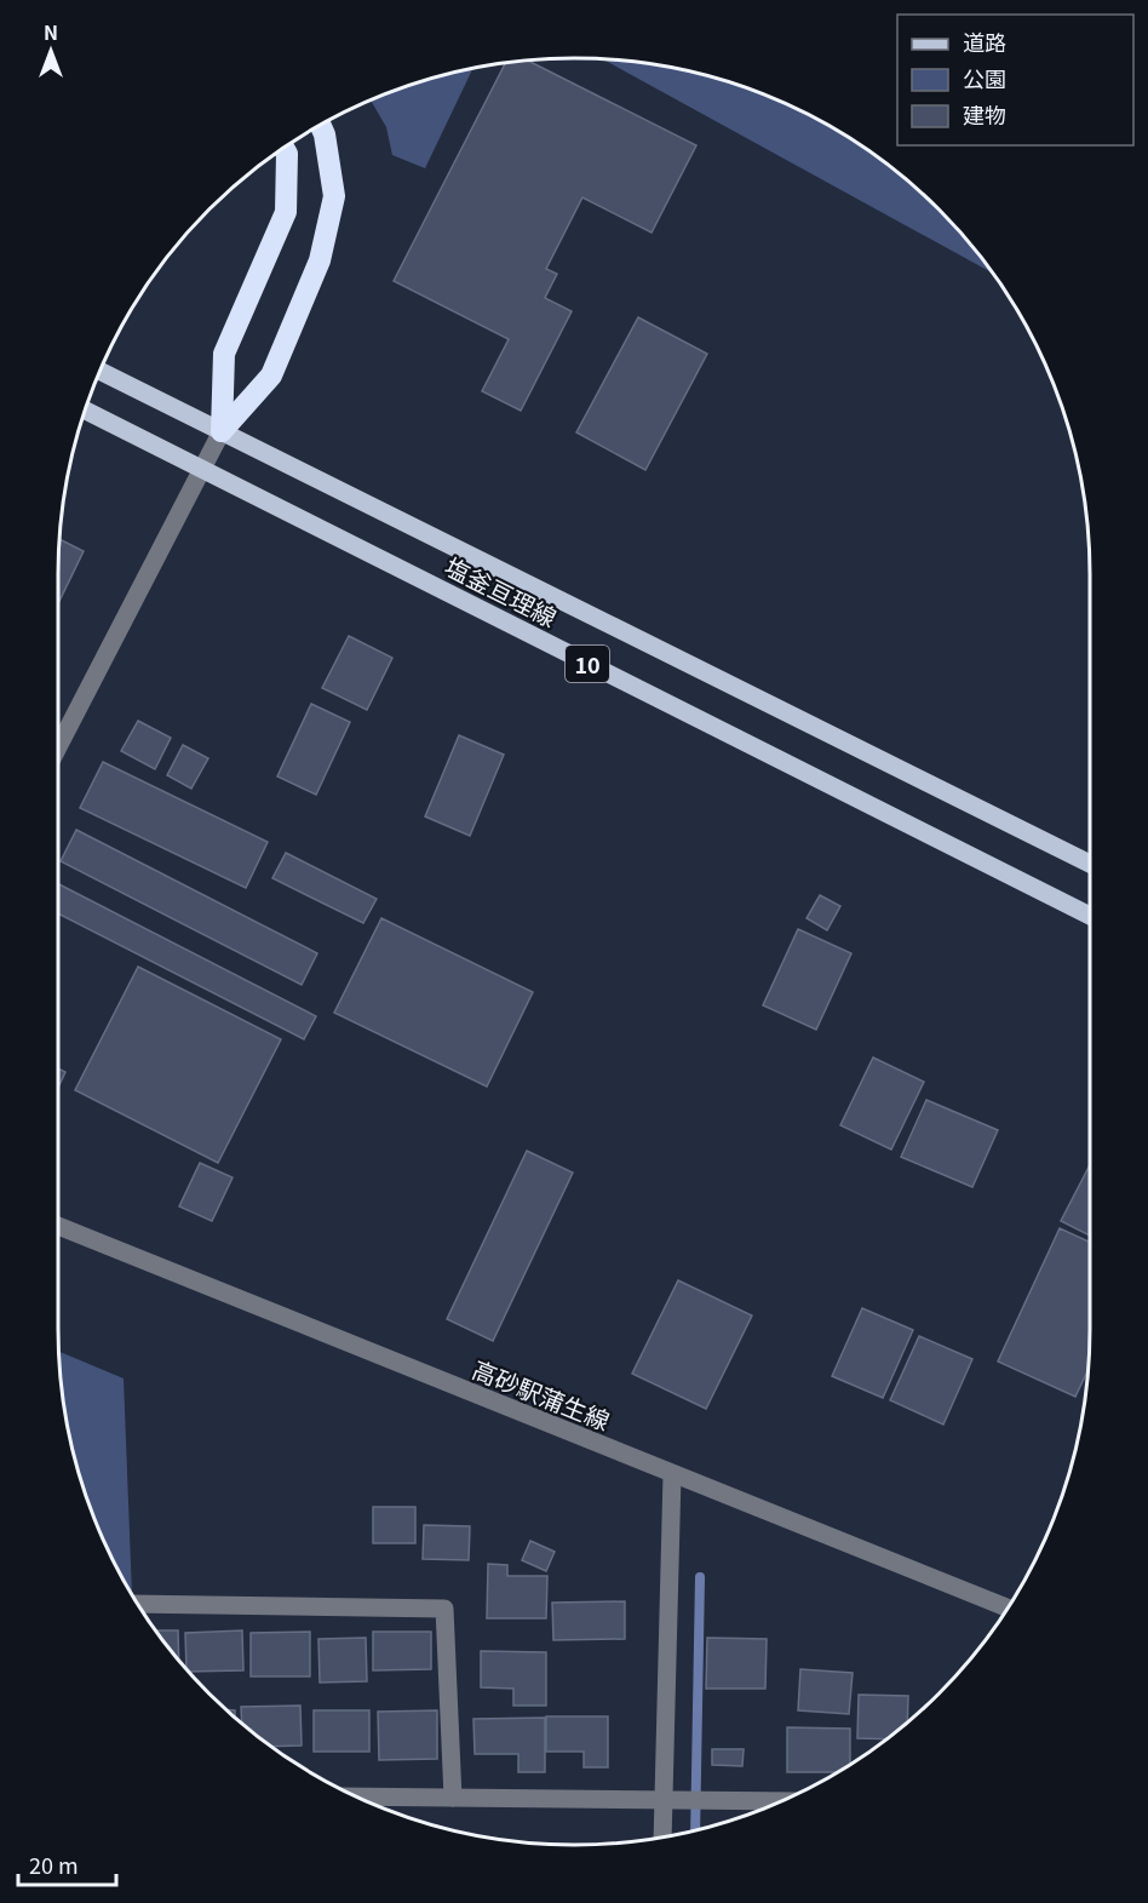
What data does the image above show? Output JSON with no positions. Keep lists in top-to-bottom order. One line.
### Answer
{"streets":{"main road":["塩釜亘理線","10"],"street":["高砂駅蒲生線"]},"legend":["道路","公園","建物"],"scale_bar":"20 m","north":"top"}
